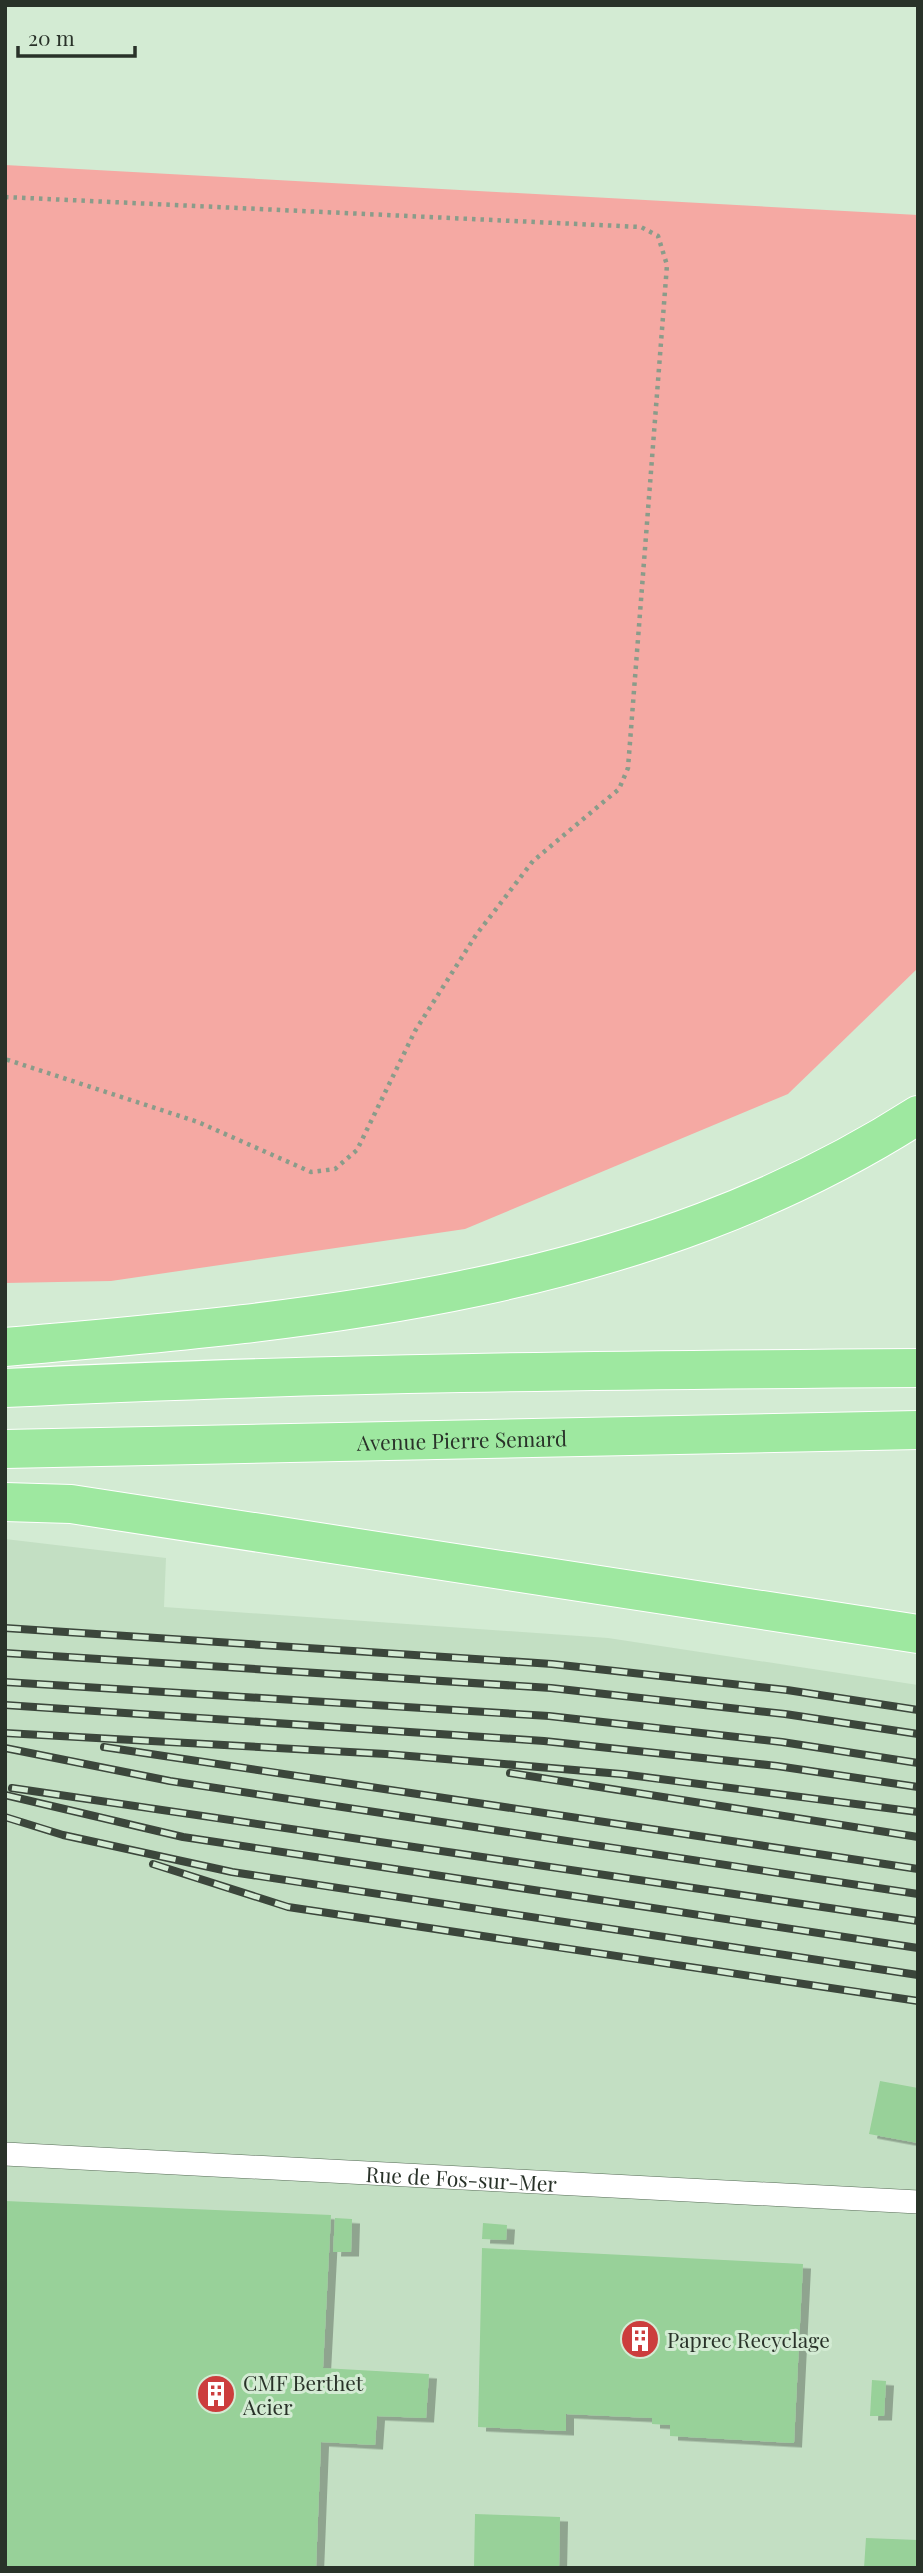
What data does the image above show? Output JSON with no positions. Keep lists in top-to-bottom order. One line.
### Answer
{"streets":{"highway":["Avenue Pierre Semard"],"lane":["Rue de Fos-sur-Mer"]},"places":{"building":["Paprec Recyclage","CMF Berthet Acier"]},"scale_bar":"20 m"}
